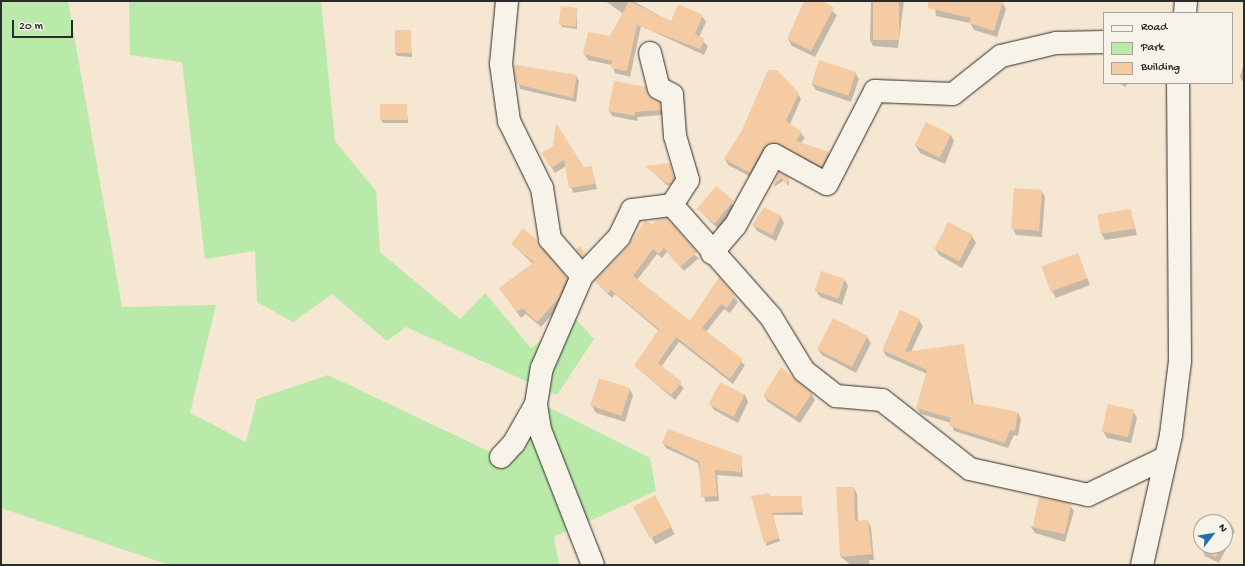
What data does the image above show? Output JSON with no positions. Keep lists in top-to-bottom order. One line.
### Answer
{"legend":["Road","Park","Building"],"scale_bar":"20 m","north":"top right"}
